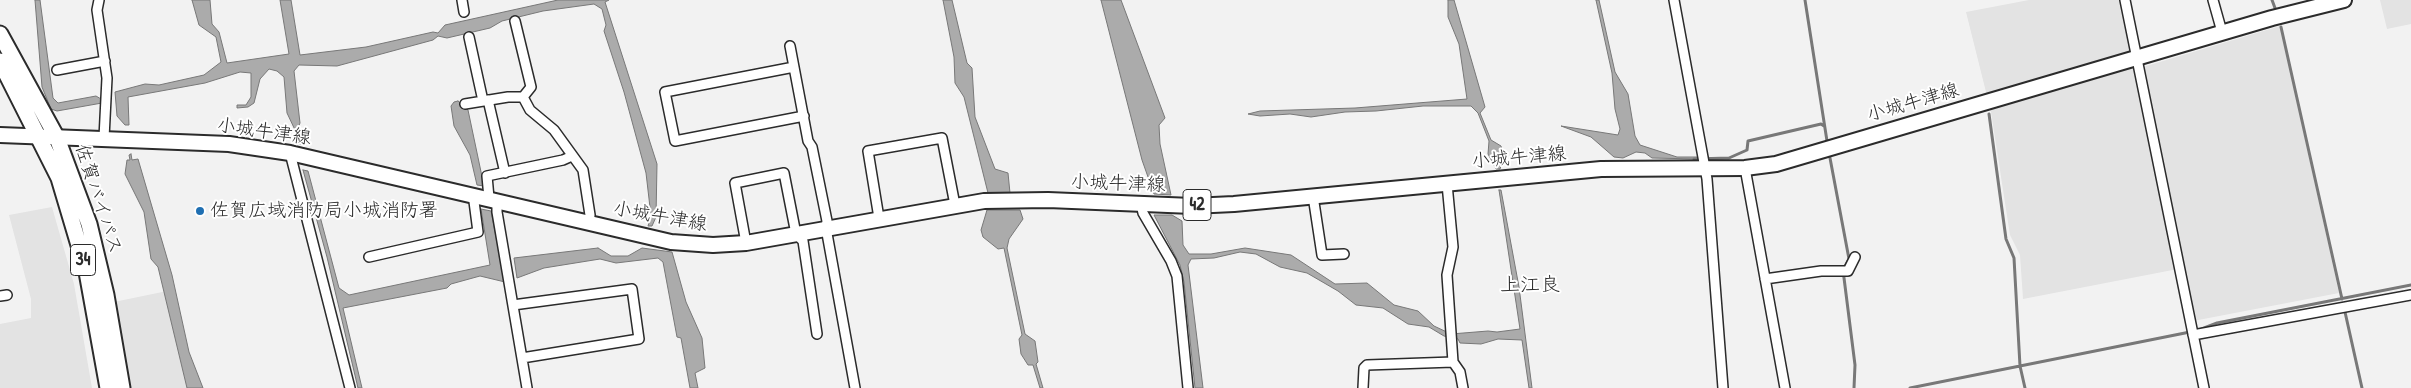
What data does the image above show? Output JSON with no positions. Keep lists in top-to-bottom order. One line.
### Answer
{"streets":{"highway":["佐賀バイパス","34"],"main road":["小城牛津線","42"]},"crossings":[["小城牛津線","佐賀バイパス"]],"districts":["上江良"],"places":["佐賀広域消防局小城消防署"]}
